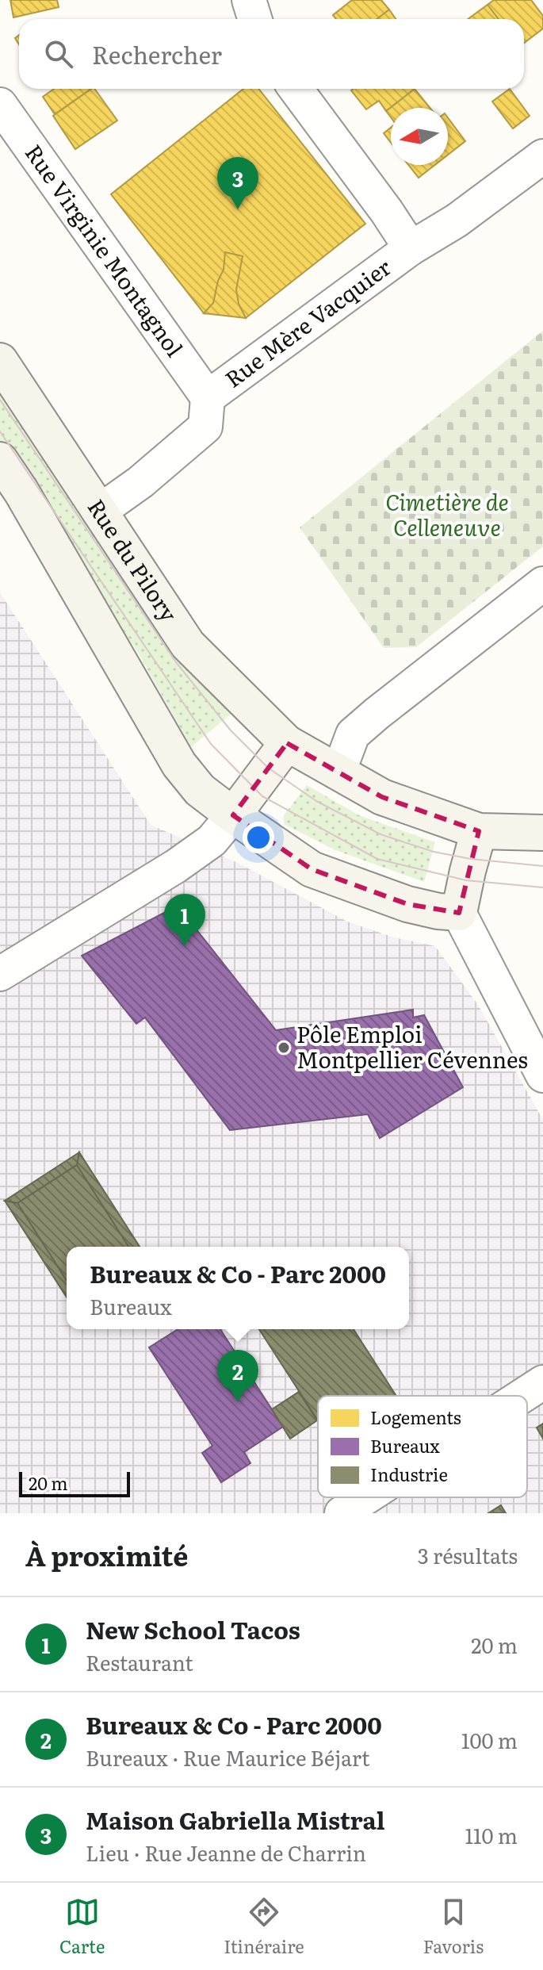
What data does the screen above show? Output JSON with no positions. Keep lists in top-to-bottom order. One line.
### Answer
{"streets":{"main road":["Rue du Pilory"],"street":["Rue Virginie Montagnol","Rue Mère Vacquier"]},"crossings":[["Rue Virginie Montagnol","Rue Mère Vacquier"],["Rue Mère Vacquier","Rue du Pilory"]],"parks":["Cimetière de Celleneuve"],"places":["Pôle Emploi Montpellier Cévennes"],"legend":["Logements","Bureaux","Industrie"],"scale_bar":"20 m","north":"left","page":{"search":"Rechercher","pins":["3","1","2"],"popup":["Bureaux & Co - Parc 2000","Bureaux"],"scale":"20 m","heading":["À proximité","3 résultats"],"list":[{"mark":"1","name":"New School Tacos","note":"Restaurant","value":"20 m"},{"mark":"2","name":"Bureaux & Co - Parc 2000","note":"Bureaux · Rue Maurice Béjart","value":"100 m"},{"mark":"3","name":"Maison Gabriella Mistral","note":"Lieu · Rue Jeanne de Charrin","value":"110 m"}],"nav":["Carte","Itinéraire","Favoris"]}}
